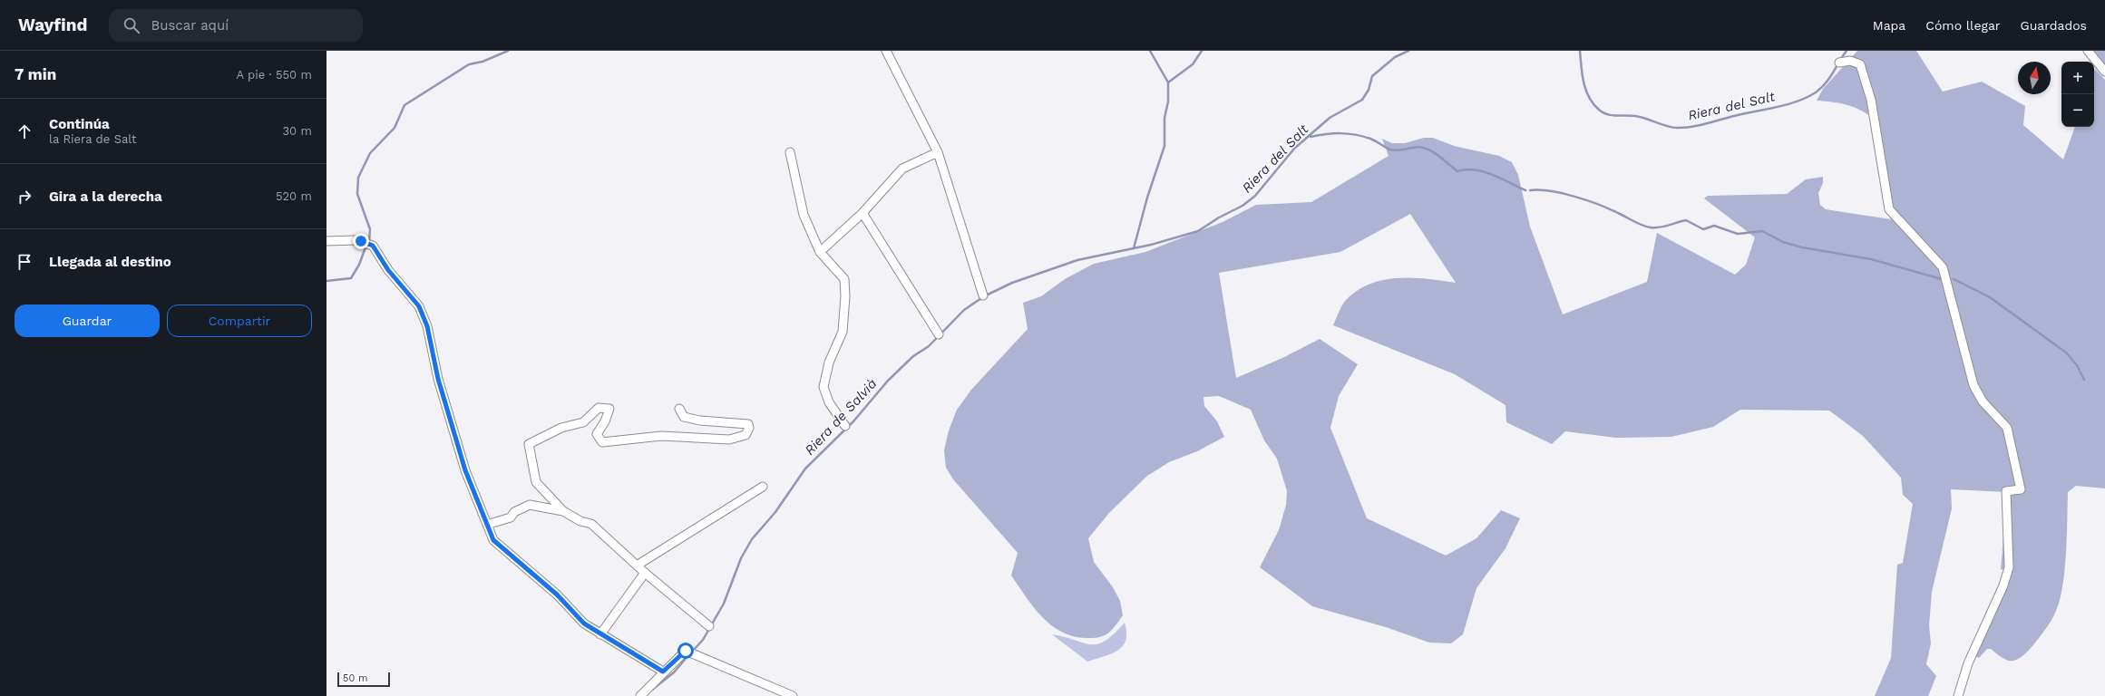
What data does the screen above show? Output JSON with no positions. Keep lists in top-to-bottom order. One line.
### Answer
{"water":["Riera del Salt","Riera de Salvià"],"scale_bar":"50 m","north":"top","page":{"header":"Wayfind","search":"Buscar aquí","nav":["Mapa","Cómo llegar","Guardados"],"heading":["7 min","A pie · 550 m"],"map_buttons":["+","−"],"list":[["Continúa","la Riera de Salt","30 m"],["Gira a la derecha","520 m"],"Llegada al destino"],"buttons":["Guardar","Compartir"],"scale":"50 m"}}
